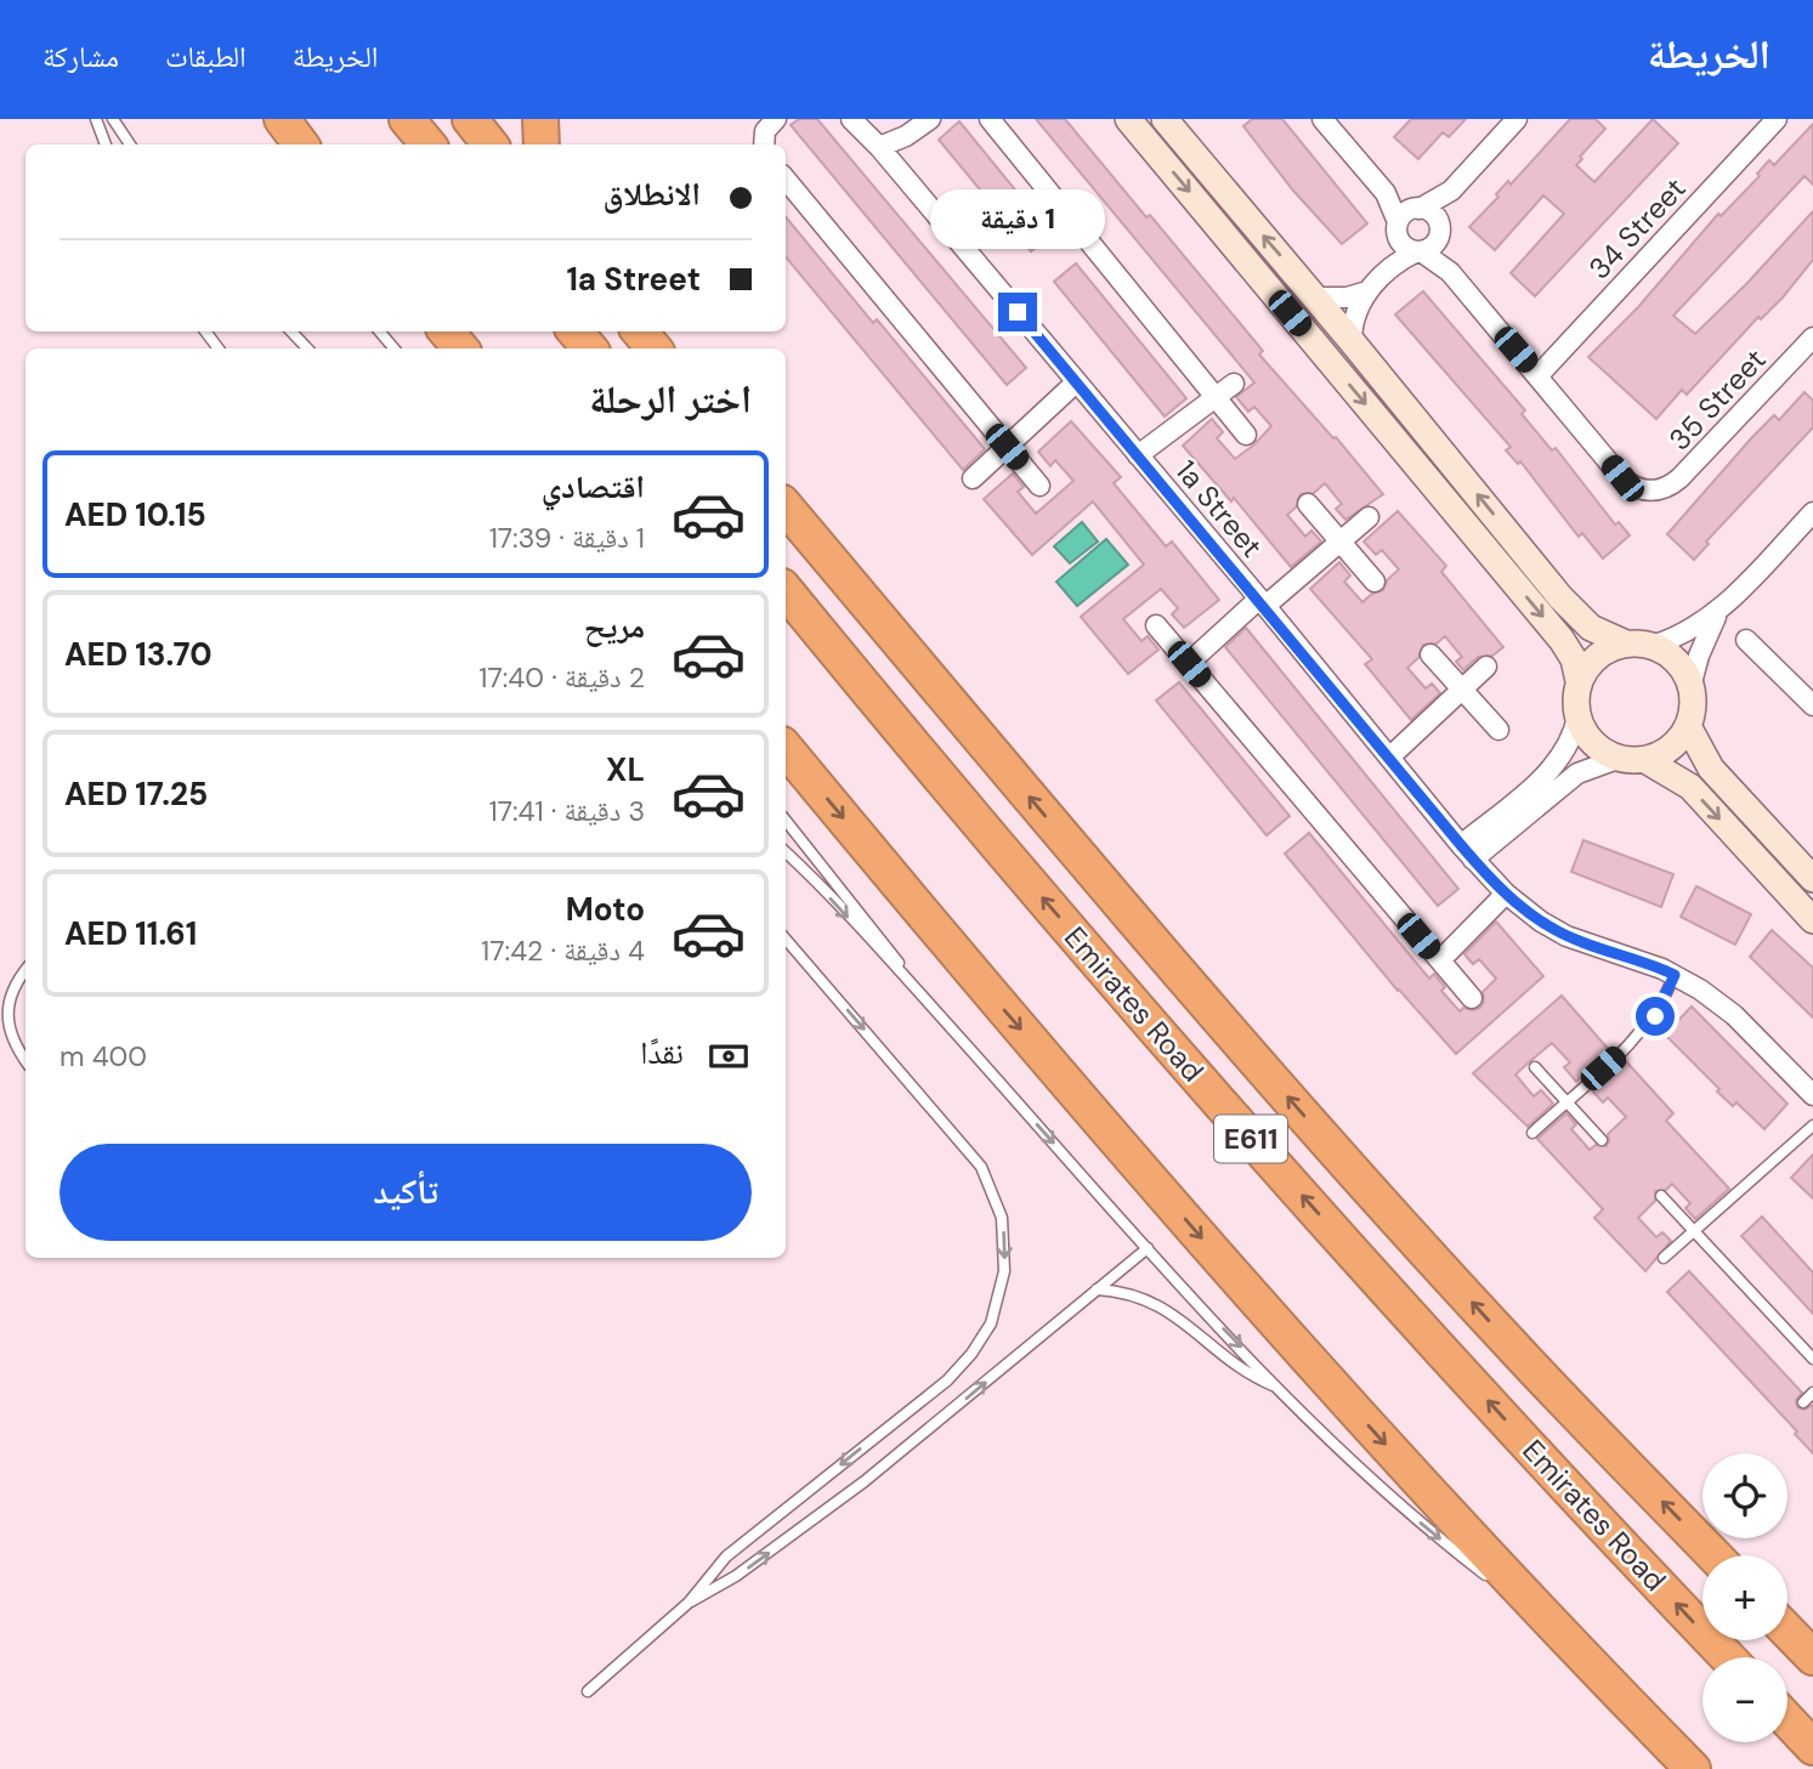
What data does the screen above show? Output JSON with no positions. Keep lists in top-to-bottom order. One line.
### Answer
{"streets":{"highway":["Emirates Road","E611"],"street":["34 Street","35 Street","1a Street"]},"crossings":[["34 Street","35 Street"]],"page":{"header":"الخريطة","nav":["الخريطة","الطبقات","مشاركة"],"banner":["الانطلاق","1a Street"],"bubble":"1 دقيقة","heading":"اختر الرحلة","list":[{"name":"اقتصادي","note":"1 دقيقة · 17:39","value":"AED 10.15"},{"name":"مريح","note":"2 دقيقة · 17:40","value":"AED 13.70"},{"name":"XL","note":"3 دقيقة · 17:41","value":"AED 17.25"},{"name":"Moto","note":"4 دقيقة · 17:42","value":"AED 11.61"}],"pay":["نقدًا","400 m"],"buttons":"تأكيد","map_buttons":["+","−"]}}
